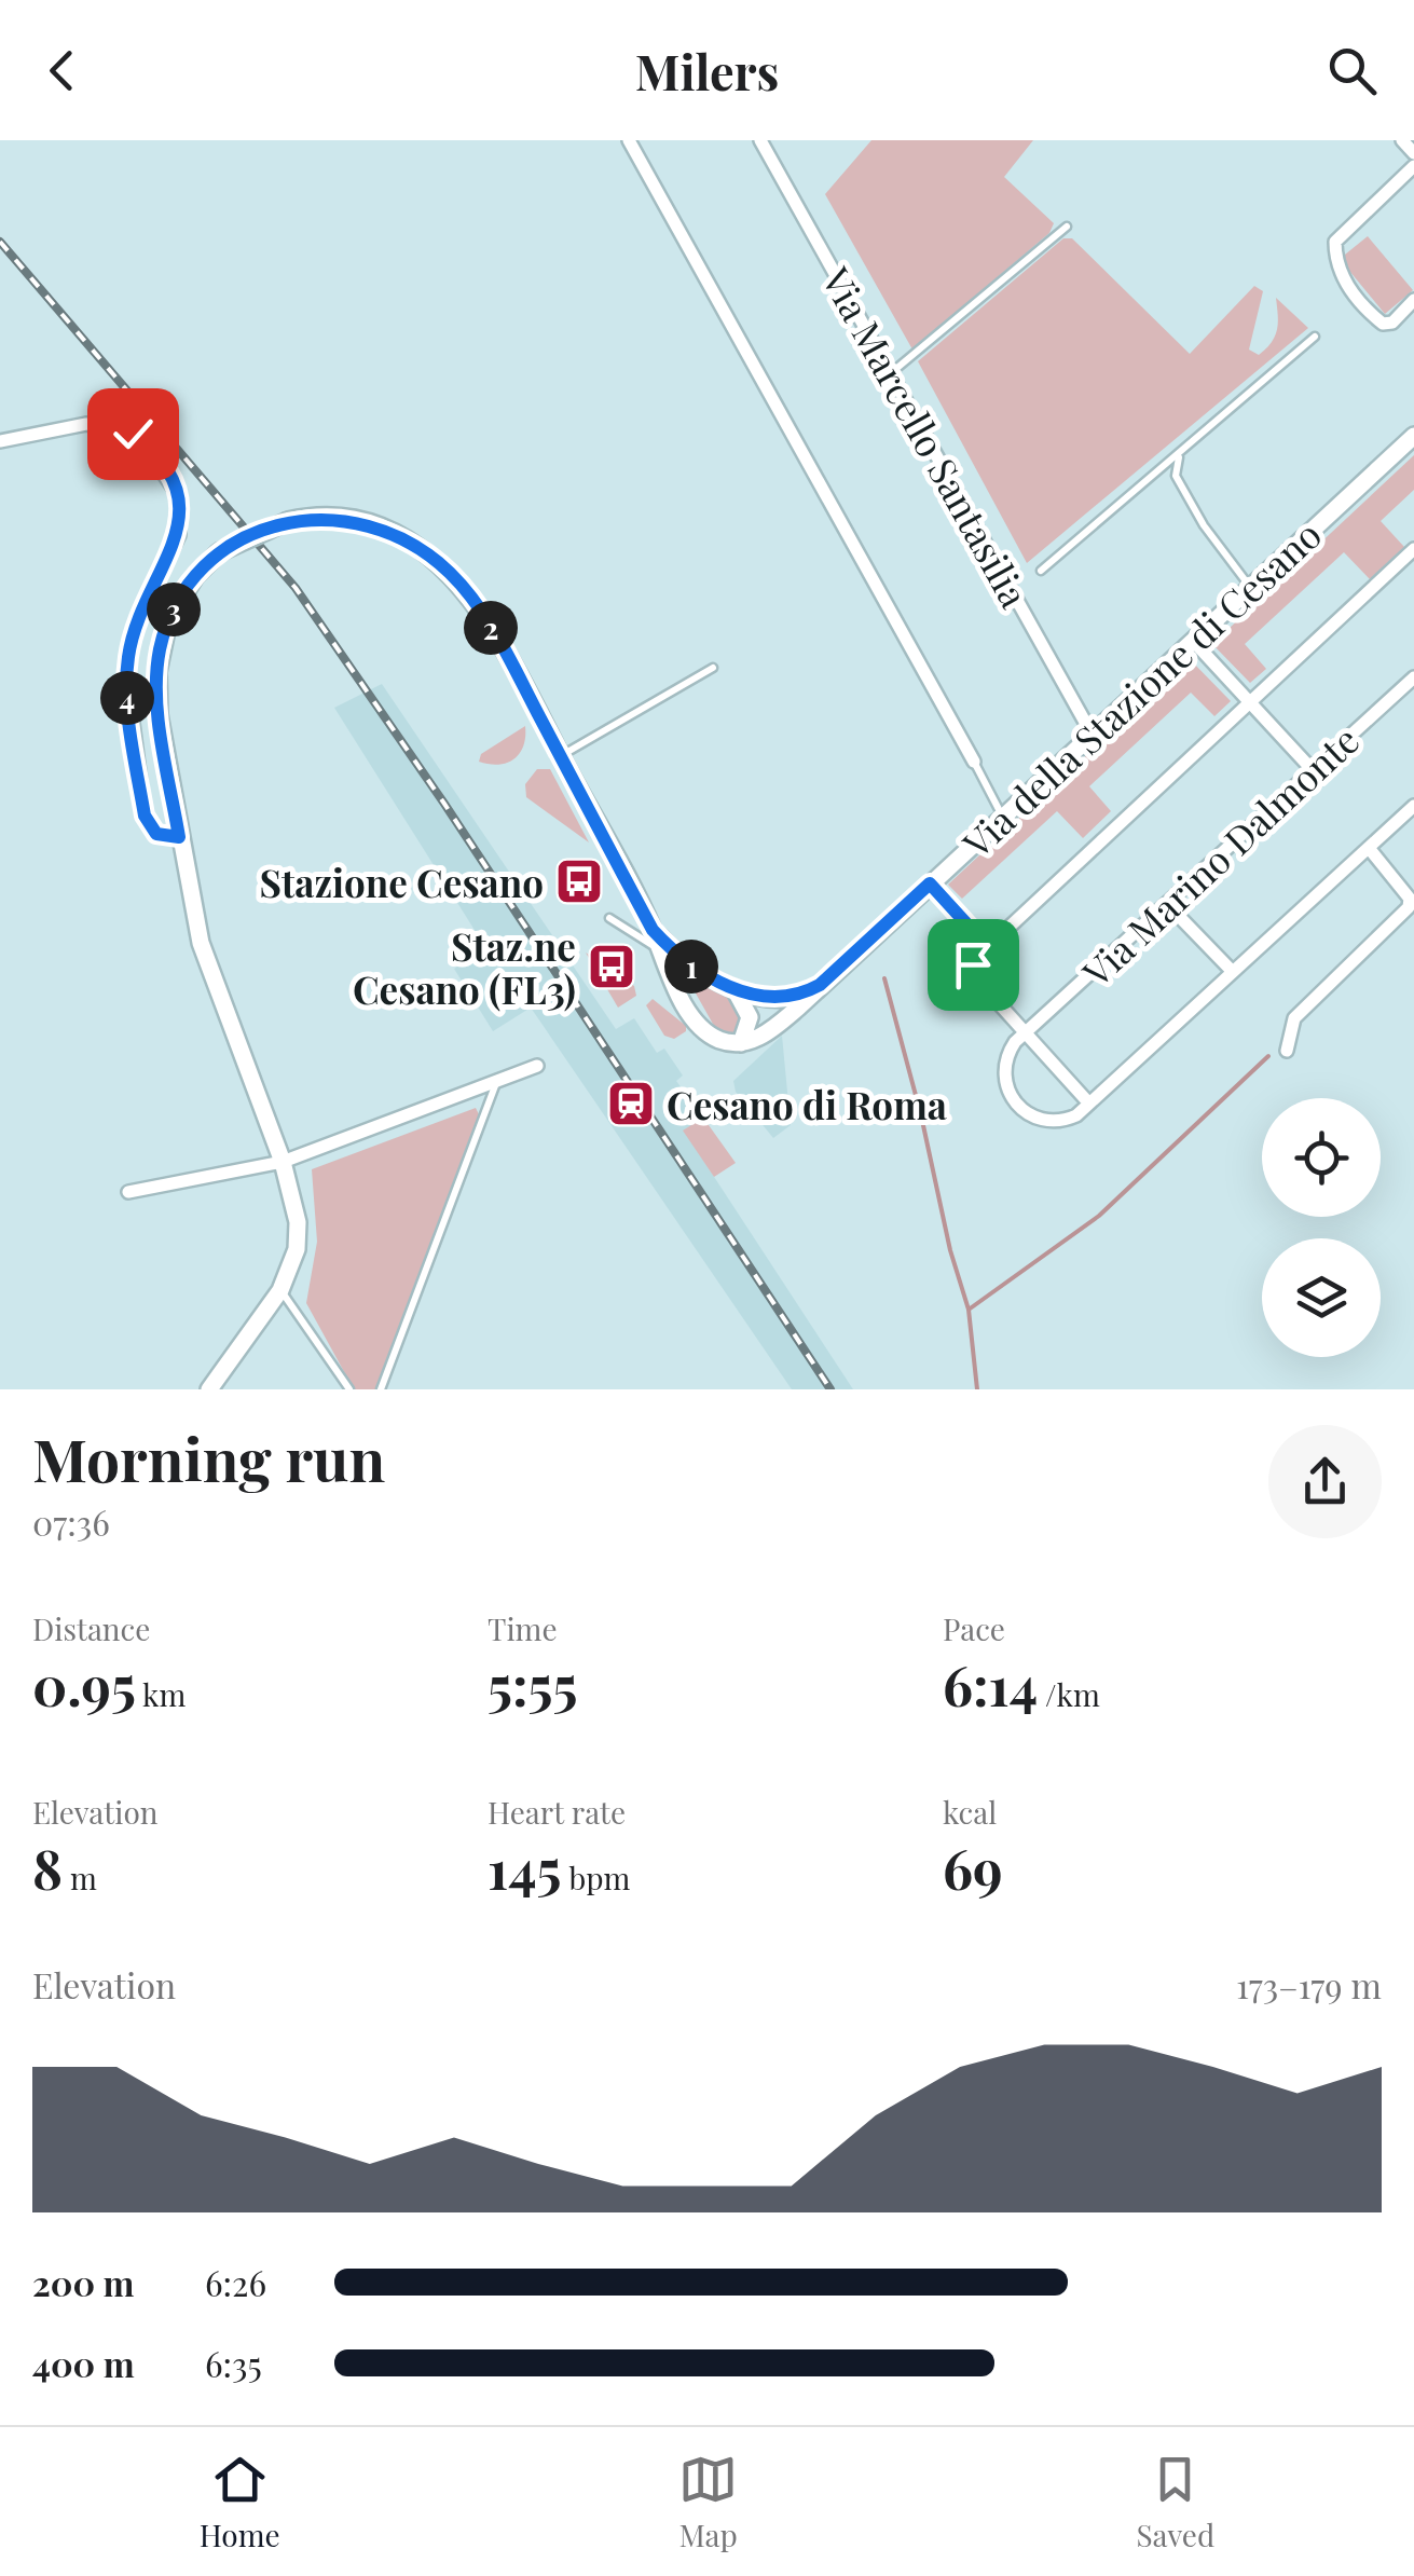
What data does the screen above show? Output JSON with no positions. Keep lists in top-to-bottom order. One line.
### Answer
{"streets":{"street":["Via Marcello Santasilia","Via della Stazione di Cesano","Via Marino Dalmonte"]},"crossings":[["Via Marcello Santasilia","Via della Stazione di Cesano"]],"places":{"bus stop":["Stazione Cesano","Staz.ne Cesano (FL3)"],"station":["Cesano di Roma"]},"page":{"header":"Milers","pins":["3","2","4","1"],"heading":["Morning run","07:36"],"stats":[["Distance","0.95 km"],["Time","5:55"],["Pace","6:14 /km"],["Elevation","8 m"],["Heart rate","145 bpm"],["kcal","69"]],"chart":["Elevation","173–179 m"],"list":[{"name":"200 m","note":"6:26"},{"name":"400 m","note":"6:35"}],"tabs":["Home","Map","Saved"]}}
